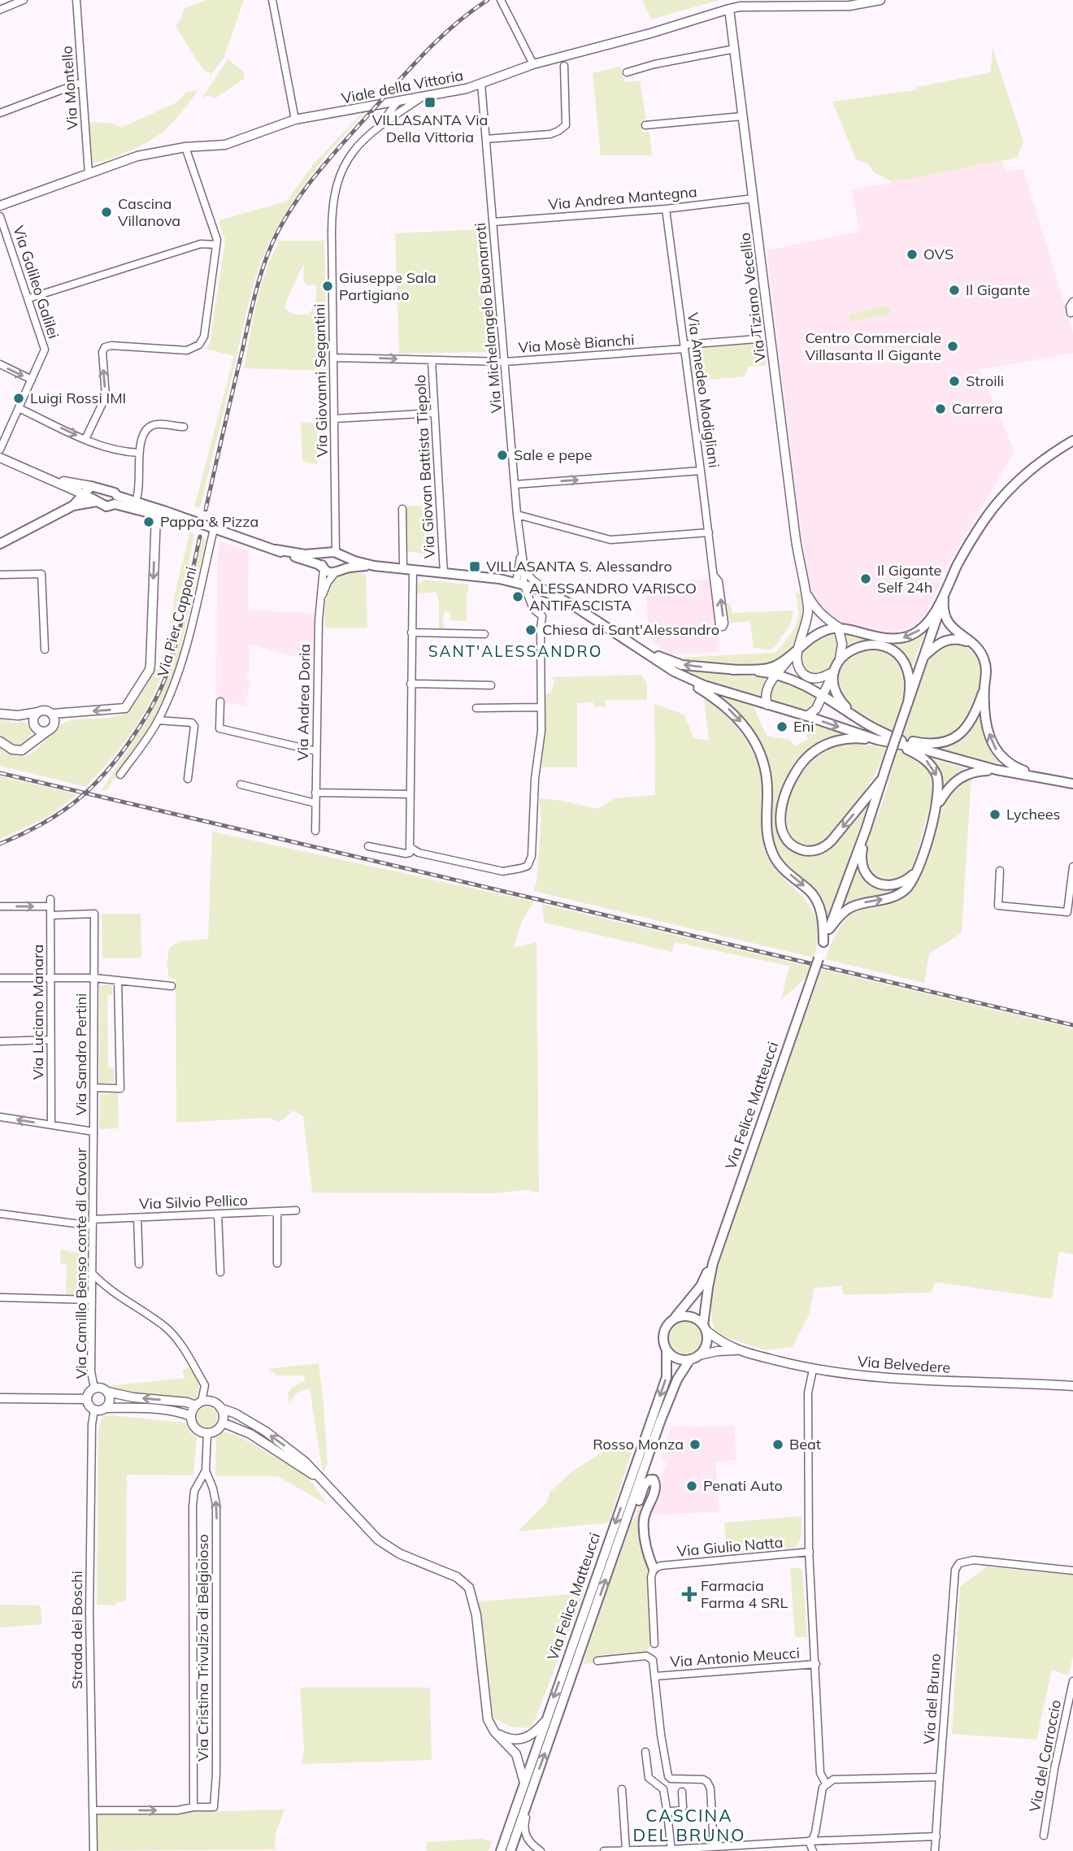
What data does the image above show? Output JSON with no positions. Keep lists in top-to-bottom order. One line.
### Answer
{"streets":{"main road":["Via Felice Matteucci"],"street":["Viale della Vittoria","Via Montello","Via Andrea Mantegna","Via Galileo Galilei","Via Tiziano Vecellio","Via Michelangelo Buonarroti","Via Mosè Bianchi","Via Giovanni Segantini","Via Amedeo Modigliani","Via Giovan Battista Tiepolo","Via Pier Capponi","Via Andrea Doria","Via Luciano Manara","Via Sandro Pertini","Via Silvio Pellico","Via Camillo Benso conte di Cavour","Via Belvedere","Via Giulio Natta","Strada dei Boschi","Via Cristina Trivulzio di Belgioioso","Via Antonio Meucci","Via del Bruno","Via del Carroccio"]},"crossings":[["Viale della Vittoria","Via Montello"],["Viale della Vittoria","Via Tiziano Vecellio"],["Viale della Vittoria","Via Michelangelo Buonarroti"],["Viale della Vittoria","Via Giovanni Segantini"],["Via Andrea Mantegna","Via Tiziano Vecellio"],["Via Andrea Mantegna","Via Michelangelo Buonarroti"],["Via Andrea Mantegna","Via Amedeo Modigliani"],["Via Michelangelo Buonarroti","Via Mosè Bianchi"],["Via Mosè Bianchi","Via Giovanni Segantini"],["Via Mosè Bianchi","Via Amedeo Modigliani"],["Via Mosè Bianchi","Via Giovan Battista Tiepolo"],["Via Giovanni Segantini","Via Andrea Doria"],["Via Luciano Manara","Via Sandro Pertini"],["Via Luciano Manara","Via Camillo Benso conte di Cavour"],["Via Sandro Pertini","Via Camillo Benso conte di Cavour"],["Via Felice Matteucci","Via Belvedere"],["Via Silvio Pellico","Via Camillo Benso conte di Cavour"],["Via Camillo Benso conte di Cavour","Strada dei Boschi"],["Strada dei Boschi","Via Cristina Trivulzio di Belgioioso"]],"districts":["SANT'ALESSANDRO","CASCINA DEL BRUNO"],"places":{"transit":["VILLASANTA Via Della Vittoria","VILLASANTA S. Alessandro"],"other":["Cascina Villanova","OVS","Giuseppe Sala Partigiano","Il Gigante","Centro Commerciale Villasanta Il Gigante","Stroili","Luigi Rossi IMI","Carrera","Sale e pepe","Pappa & Pizza","Il Gigante Self 24h","ALESSANDRO VARISCO ANTIFASCISTA","Chiesa di Sant'Alessandro","Eni","Lychees","Rosso Monza","Beat","Penati Auto"],"health":["Farmacia Farma 4 SRL"]}}
